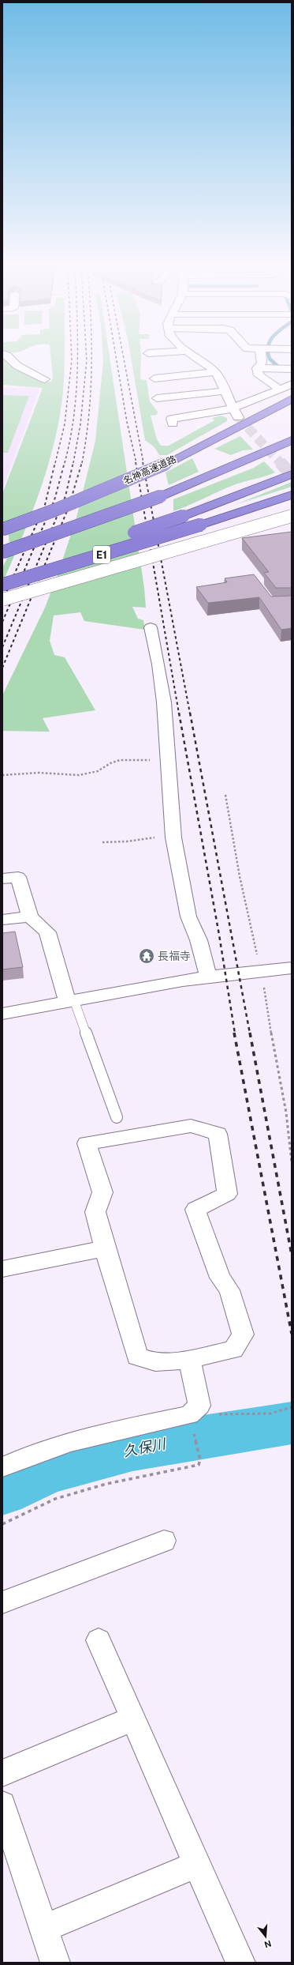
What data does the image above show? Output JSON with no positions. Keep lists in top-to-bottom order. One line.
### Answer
{"streets":{"highway":["名神高速道路","E1"]},"water":["久保川"],"places":{"temple":["長福寺"]},"north":"bottom"}
